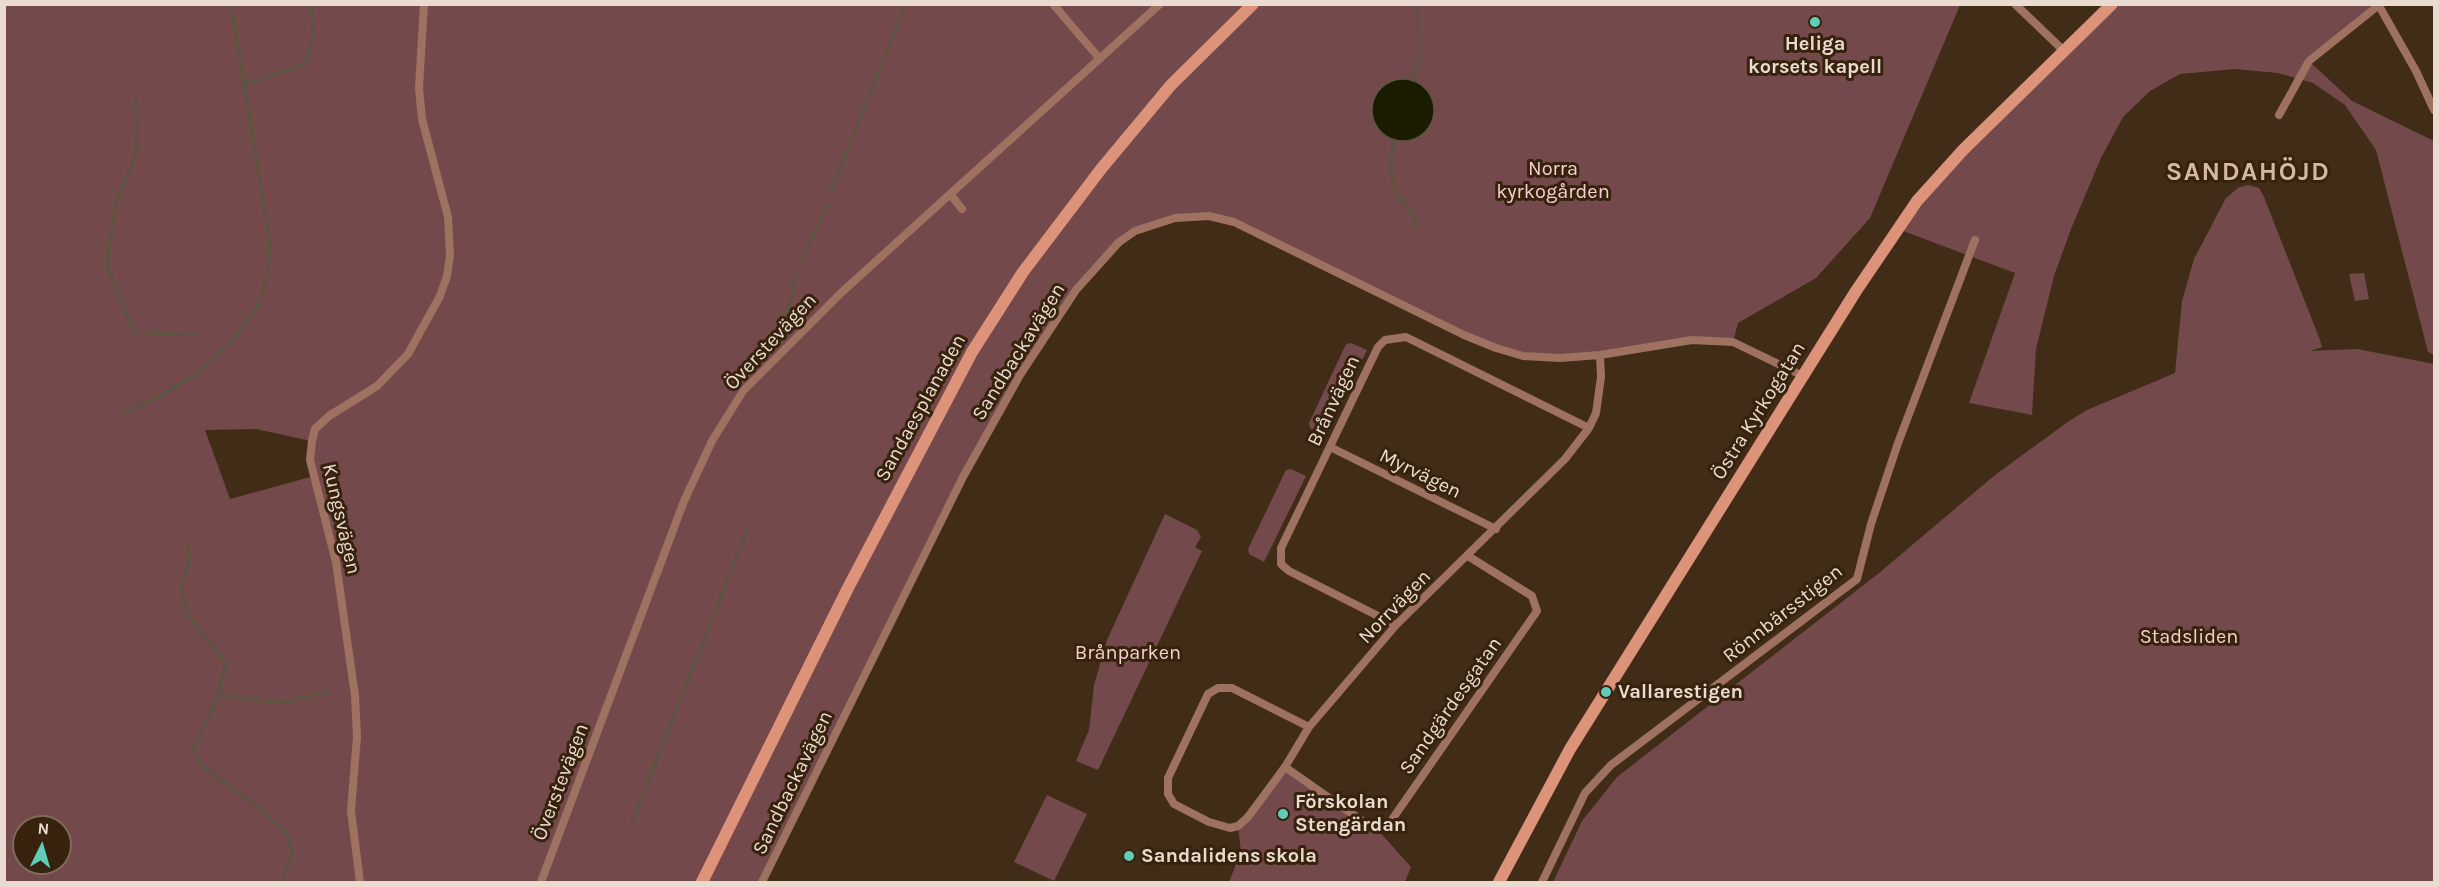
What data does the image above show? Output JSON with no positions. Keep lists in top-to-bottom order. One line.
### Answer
{"streets":{"street":["Överstevägen","Sandbackavägen","Brånvägen","Sandaesplanaden","Östra Kyrkogatan","Myrvägen","Kungsvägen","Norrvägen","Rönnbärsstigen","Sandgärdesgatan"]},"crossings":[["Sandbackavägen","Östra Kyrkogatan"],["Sandbackavägen","Norrvägen"],["Brånvägen","Myrvägen"],["Brånvägen","Norrvägen"],["Myrvägen","Norrvägen"],["Norrvägen","Sandgärdesgatan"]],"districts":["SANDAHÖJD"],"parks":["Norra kyrkogården","Stadsliden","Brånparken"],"places":["Heliga korsets kapell","Vallarestigen","Förskolan Stengärdan","Sandalidens skola"],"north":"top"}
